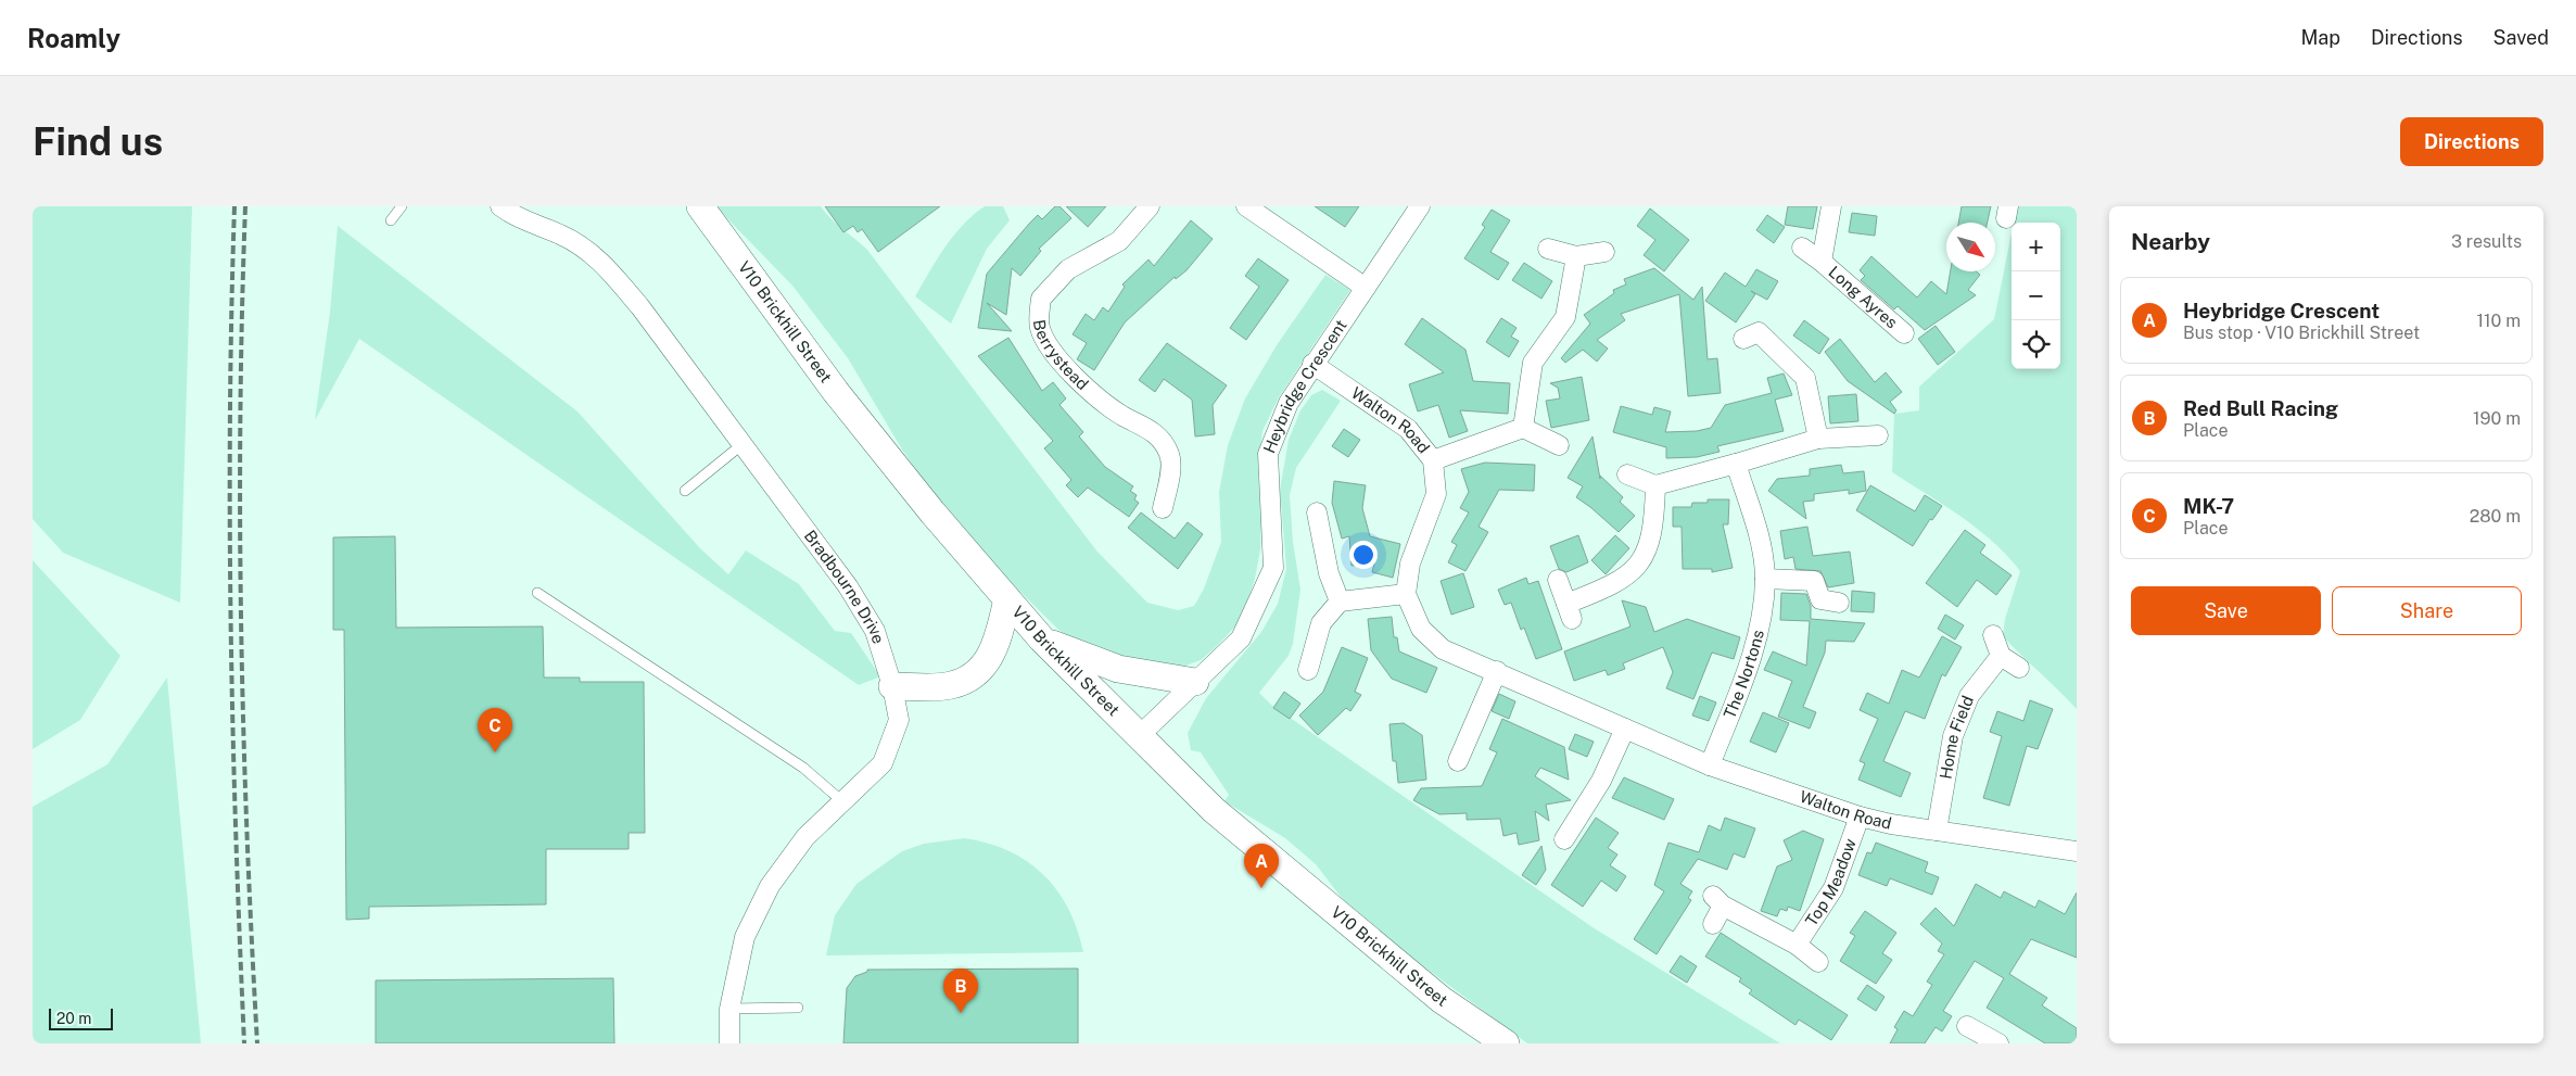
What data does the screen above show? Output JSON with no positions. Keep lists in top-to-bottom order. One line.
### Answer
{"streets":{"street":["Long Ayres","V10 Brickhill Street","Berrystead","Heybridge Crescent","Walton Road","Bradbourne Drive","The Nortons","Home Field","Top Meadow"]},"crossings":[["V10 Brickhill Street","Heybridge Crescent"],["Heybridge Crescent","Walton Road"],["Walton Road","The Nortons"],["Walton Road","Home Field"],["Walton Road","Top Meadow"]],"scale_bar":"20 m","north":"bottom right","page":{"header":"Roamly","nav":["Map","Directions","Saved"],"buttons":["Directions",["Save","Share"]],"title":"Find us","heading":["Nearby","3 results"],"map_buttons":["+","−"],"list":[{"mark":"A","name":"Heybridge Crescent","note":"Bus stop · V10 Brickhill Street","value":"110 m"},{"mark":"B","name":"Red Bull Racing","note":"Place","value":"190 m"},{"mark":"C","name":"MK-7","note":"Place","value":"280 m"}],"pins":["C","A","B"],"scale":"20 m"}}
